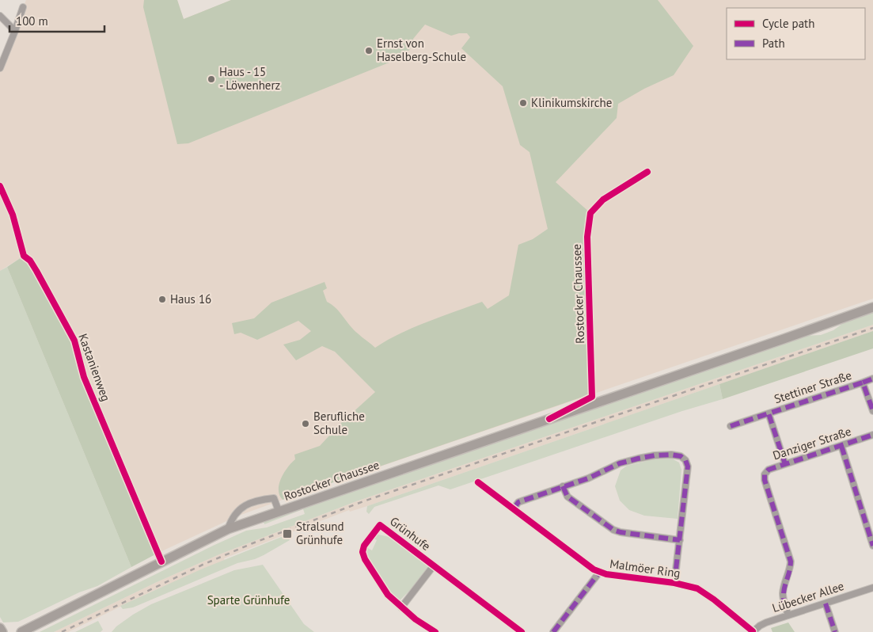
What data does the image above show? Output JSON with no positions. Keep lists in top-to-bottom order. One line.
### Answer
{"streets":{"main road":["Rostocker Chaussee"],"street":["Kastanienweg","Stettiner Straße","Danziger Straße","Grünhufe","Malmöer Ring","Lübecker Allee"]},"crossings":[["Rostocker Chaussee","Kastanienweg"],["Stettiner Straße","Danziger Straße"],["Danziger Straße","Lübecker Allee"],["Malmöer Ring","Lübecker Allee"]],"parks":["Sparte Grünhufe"],"places":{"other":["Ernst von Haselberg-Schule","Haus - 15 - Löwenherz","Klinikumskirche","Haus 16","Berufliche Schule"],"transit":["Stralsund Grünhufe"]},"legend":["Cycle path","Path"],"scale_bar":"100 m"}
